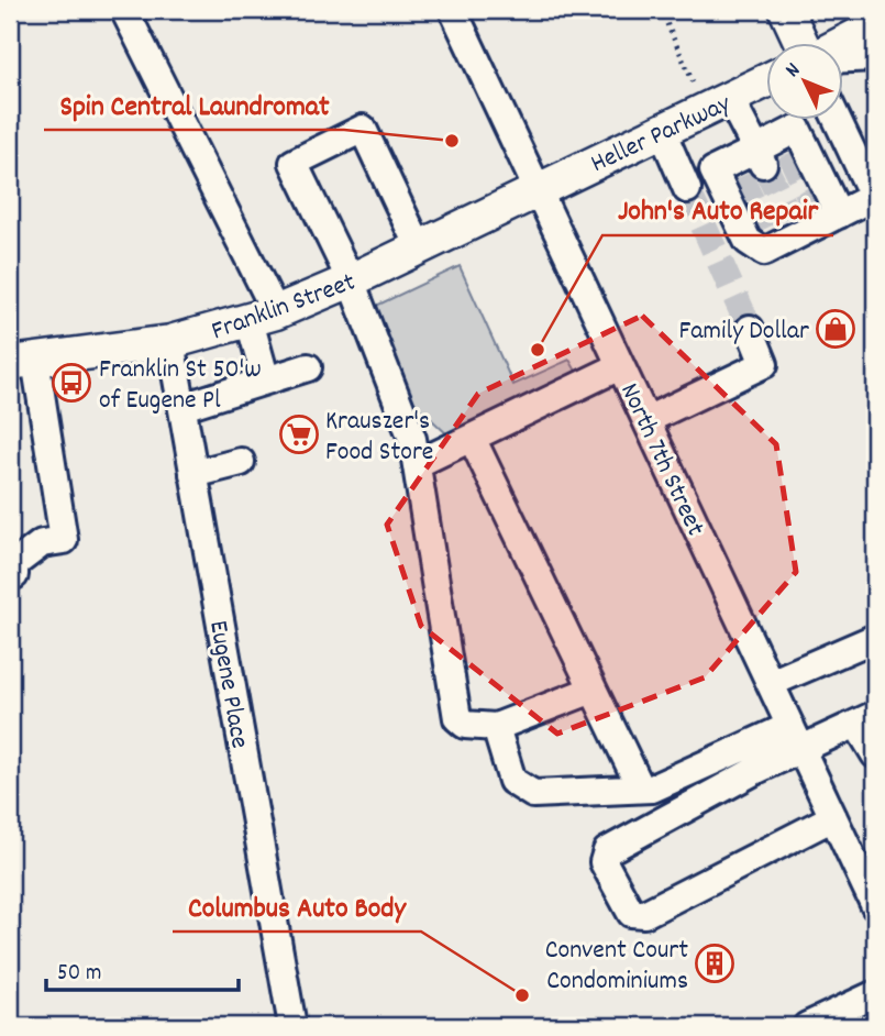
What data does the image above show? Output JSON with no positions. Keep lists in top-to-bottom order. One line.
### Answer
{"streets":{"main road":["Heller Parkway","Franklin Street"],"street":["North 7th Street","Eugene Place"]},"crossings":[["Heller Parkway","Franklin Street"],["Heller Parkway","North 7th Street"],["Franklin Street","North 7th Street"],["Franklin Street","Eugene Place"]],"places":{"other":["Spin Central Laundromat","John's Auto Repair","Columbus Auto Body"],"shop":["Family Dollar"],"bus stop":["Franklin St 50'w of Eugene Pl"],"supermarket":["Krauszer's Food Store"],"building":["Convent Court Condominiums"]},"scale_bar":"50 m","north":"top left"}
